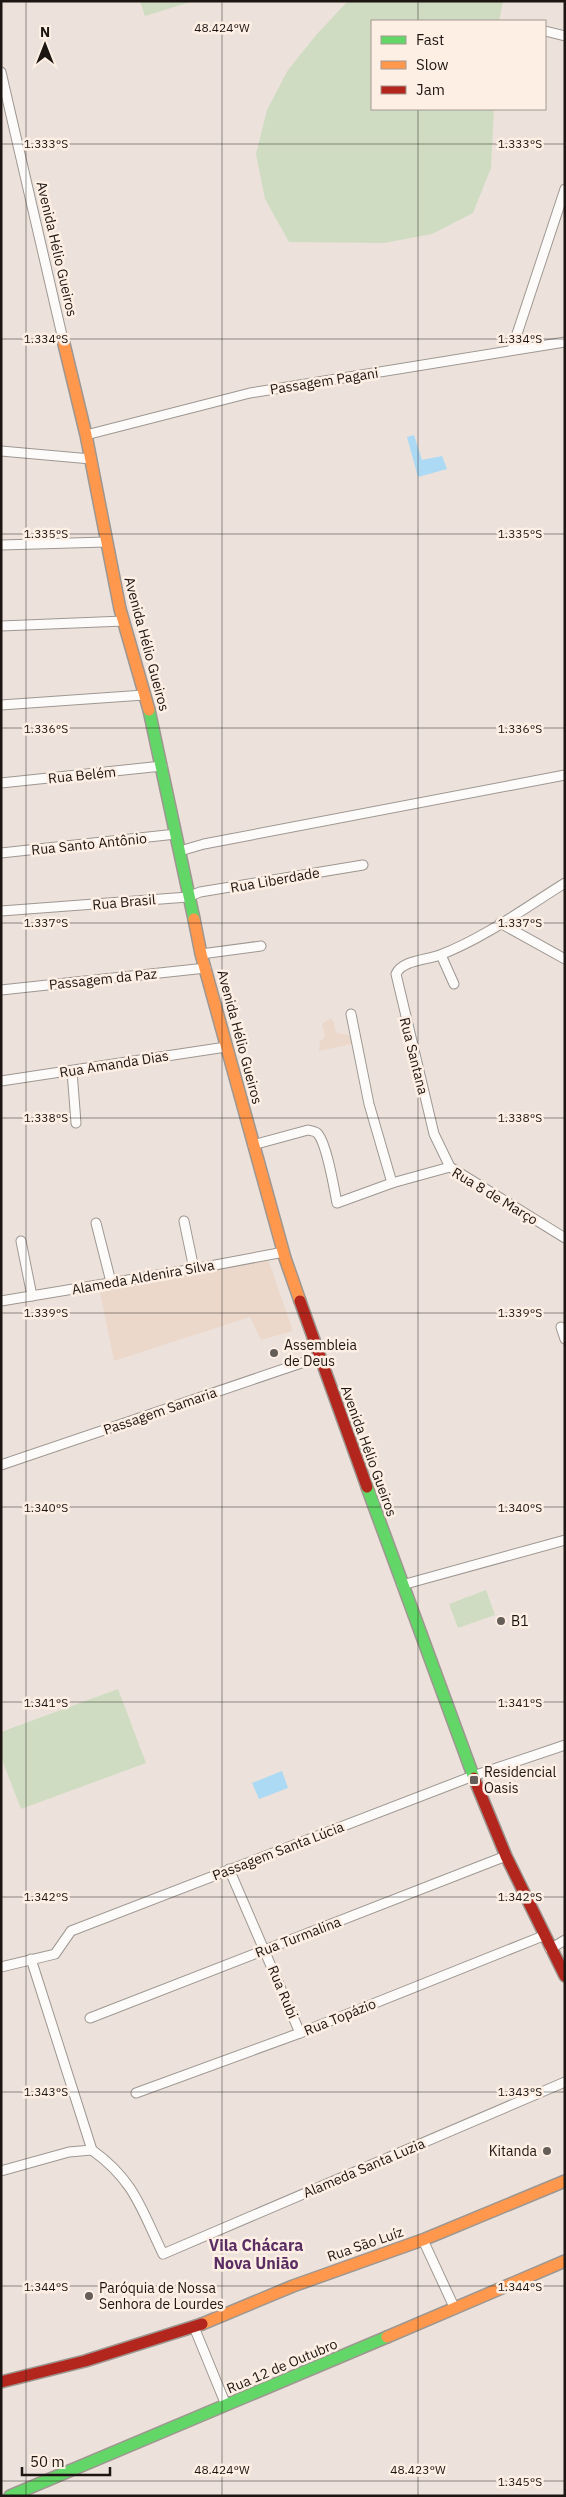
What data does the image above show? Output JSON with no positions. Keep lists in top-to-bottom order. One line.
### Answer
{"streets":{"main road":["Avenida Hélio Gueiros","Rua São Luíz","Rua 12 de Outubro"],"street":["Passagem Pagani","Rua Belém","Rua Santo Antônio","Rua Liberdade","Rua Brasil","Passagem da Paz","Rua Santana","Rua Amanda Dias","Rua 8 de Março","Alameda Aldenira Silva","Passagem Samaria","Passagem Santa Lúcia","Rua Turmalina","Rua Rubi","Rua Topázio","Alameda Santa Luzia"]},"crossings":[["Avenida Hélio Gueiros","Passagem Pagani"],["Avenida Hélio Gueiros","Rua Belém"],["Avenida Hélio Gueiros","Rua Santo Antônio"],["Avenida Hélio Gueiros","Rua Liberdade"],["Avenida Hélio Gueiros","Rua Brasil"],["Avenida Hélio Gueiros","Passagem da Paz"],["Avenida Hélio Gueiros","Rua Amanda Dias"],["Avenida Hélio Gueiros","Rua 8 de Março"],["Avenida Hélio Gueiros","Alameda Aldenira Silva"],["Avenida Hélio Gueiros","Passagem Samaria"],["Avenida Hélio Gueiros","Passagem Santa Lúcia"],["Avenida Hélio Gueiros","Rua Turmalina"],["Avenida Hélio Gueiros","Rua Topázio"],["Rua Liberdade","Rua Brasil"],["Rua Santana","Rua 8 de Março"],["Passagem Santa Lúcia","Rua Rubi"],["Rua Turmalina","Rua Rubi"],["Rua Rubi","Rua Topázio"]],"districts":["Vila Chácara Nova União"],"places":{"other":["Assembleia de Deus","B1","Kitanda","Paróquia de Nossa Senhora de Lourdes"],"transit":["Residencial Oasis"]},"legend":["Fast","Slow","Jam"],"scale_bar":"50 m","north":"top","coordinates":["48.424°W","1.333°S","1.334°S","1.335°S","1.336°S","1.337°S","1.338°S","1.339°S","1.340°S","1.341°S","1.342°S","1.343°S","1.344°S","48.423°W","1.345°S"]}
